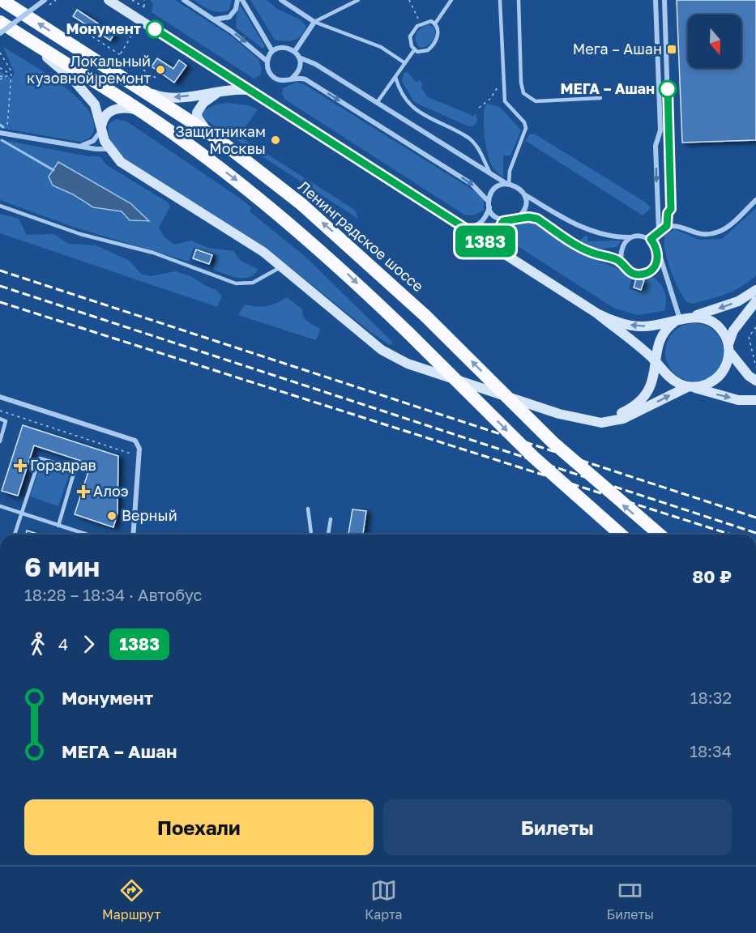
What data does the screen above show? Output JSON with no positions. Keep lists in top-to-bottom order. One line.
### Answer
{"streets":{"highway":["Ленинградское шоссе"]},"places":{"other":["Монумент","Локальный кузовной ремонт","МЕГА – Ашан","Защитникам Москвы","Верный"],"transit":["Мега – Ашан"],"health":["Горздрав","Алоэ"]},"lines":["bus line 1383"],"north":"bottom","page":{"on_map":"1383","heading":["6 мин","18:28 – 18:34 · Автобус","80 ₽"],"legs":["4","1383"],"list":[{"name":"Монумент","value":"18:32"},{"name":"МЕГА – Ашан","value":"18:34"}],"buttons":["Поехали","Билеты"],"tabs":["Маршрут","Карта","Билеты"]}}
